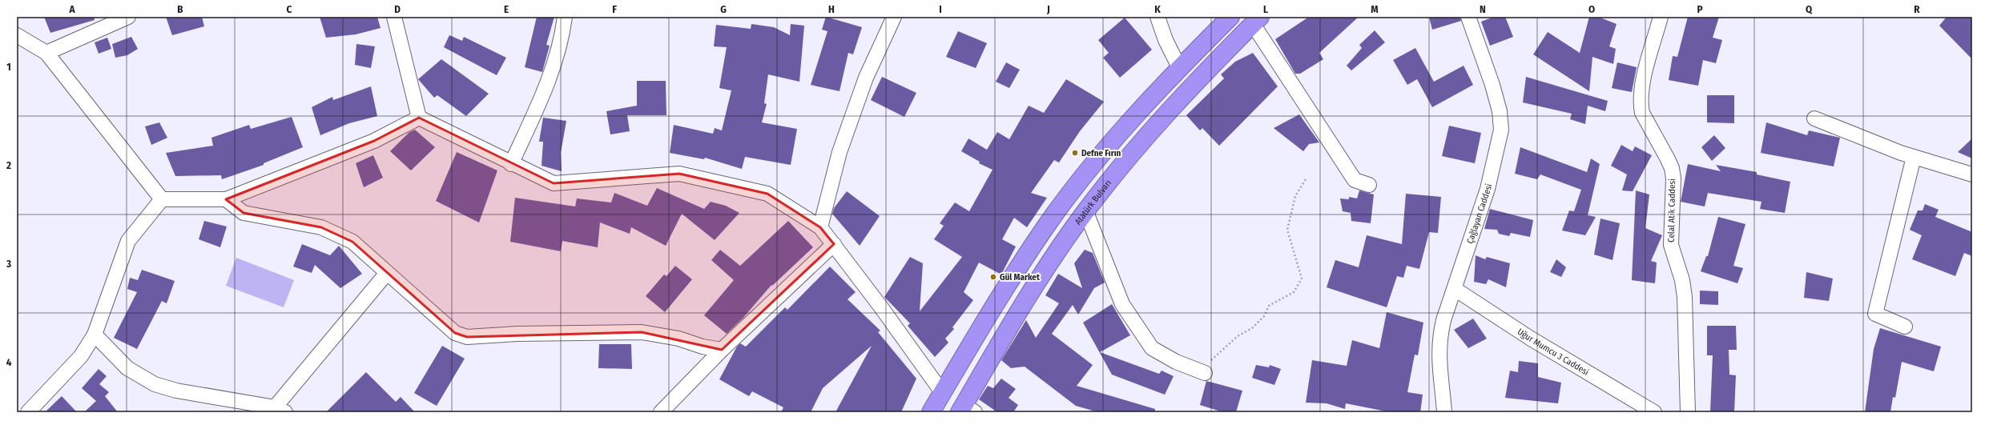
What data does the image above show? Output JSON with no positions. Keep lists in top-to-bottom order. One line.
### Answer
{"streets":{"highway":["Atatürk Bulvarı"],"street":["Celal Atik Caddesi","Çağlayan Caddesi","Uğur Mumcu 3 Caddesi"]},"crossings":[["Çağlayan Caddesi","Uğur Mumcu 3 Caddesi"]],"places":["Defne Fırın","Gül Market"],"grid":{"columns":["A","B","C","D","E","F","G","H","I","J","K","L","M","N","O","P","Q","R"],"rows":["1","2","3","4"]}}
